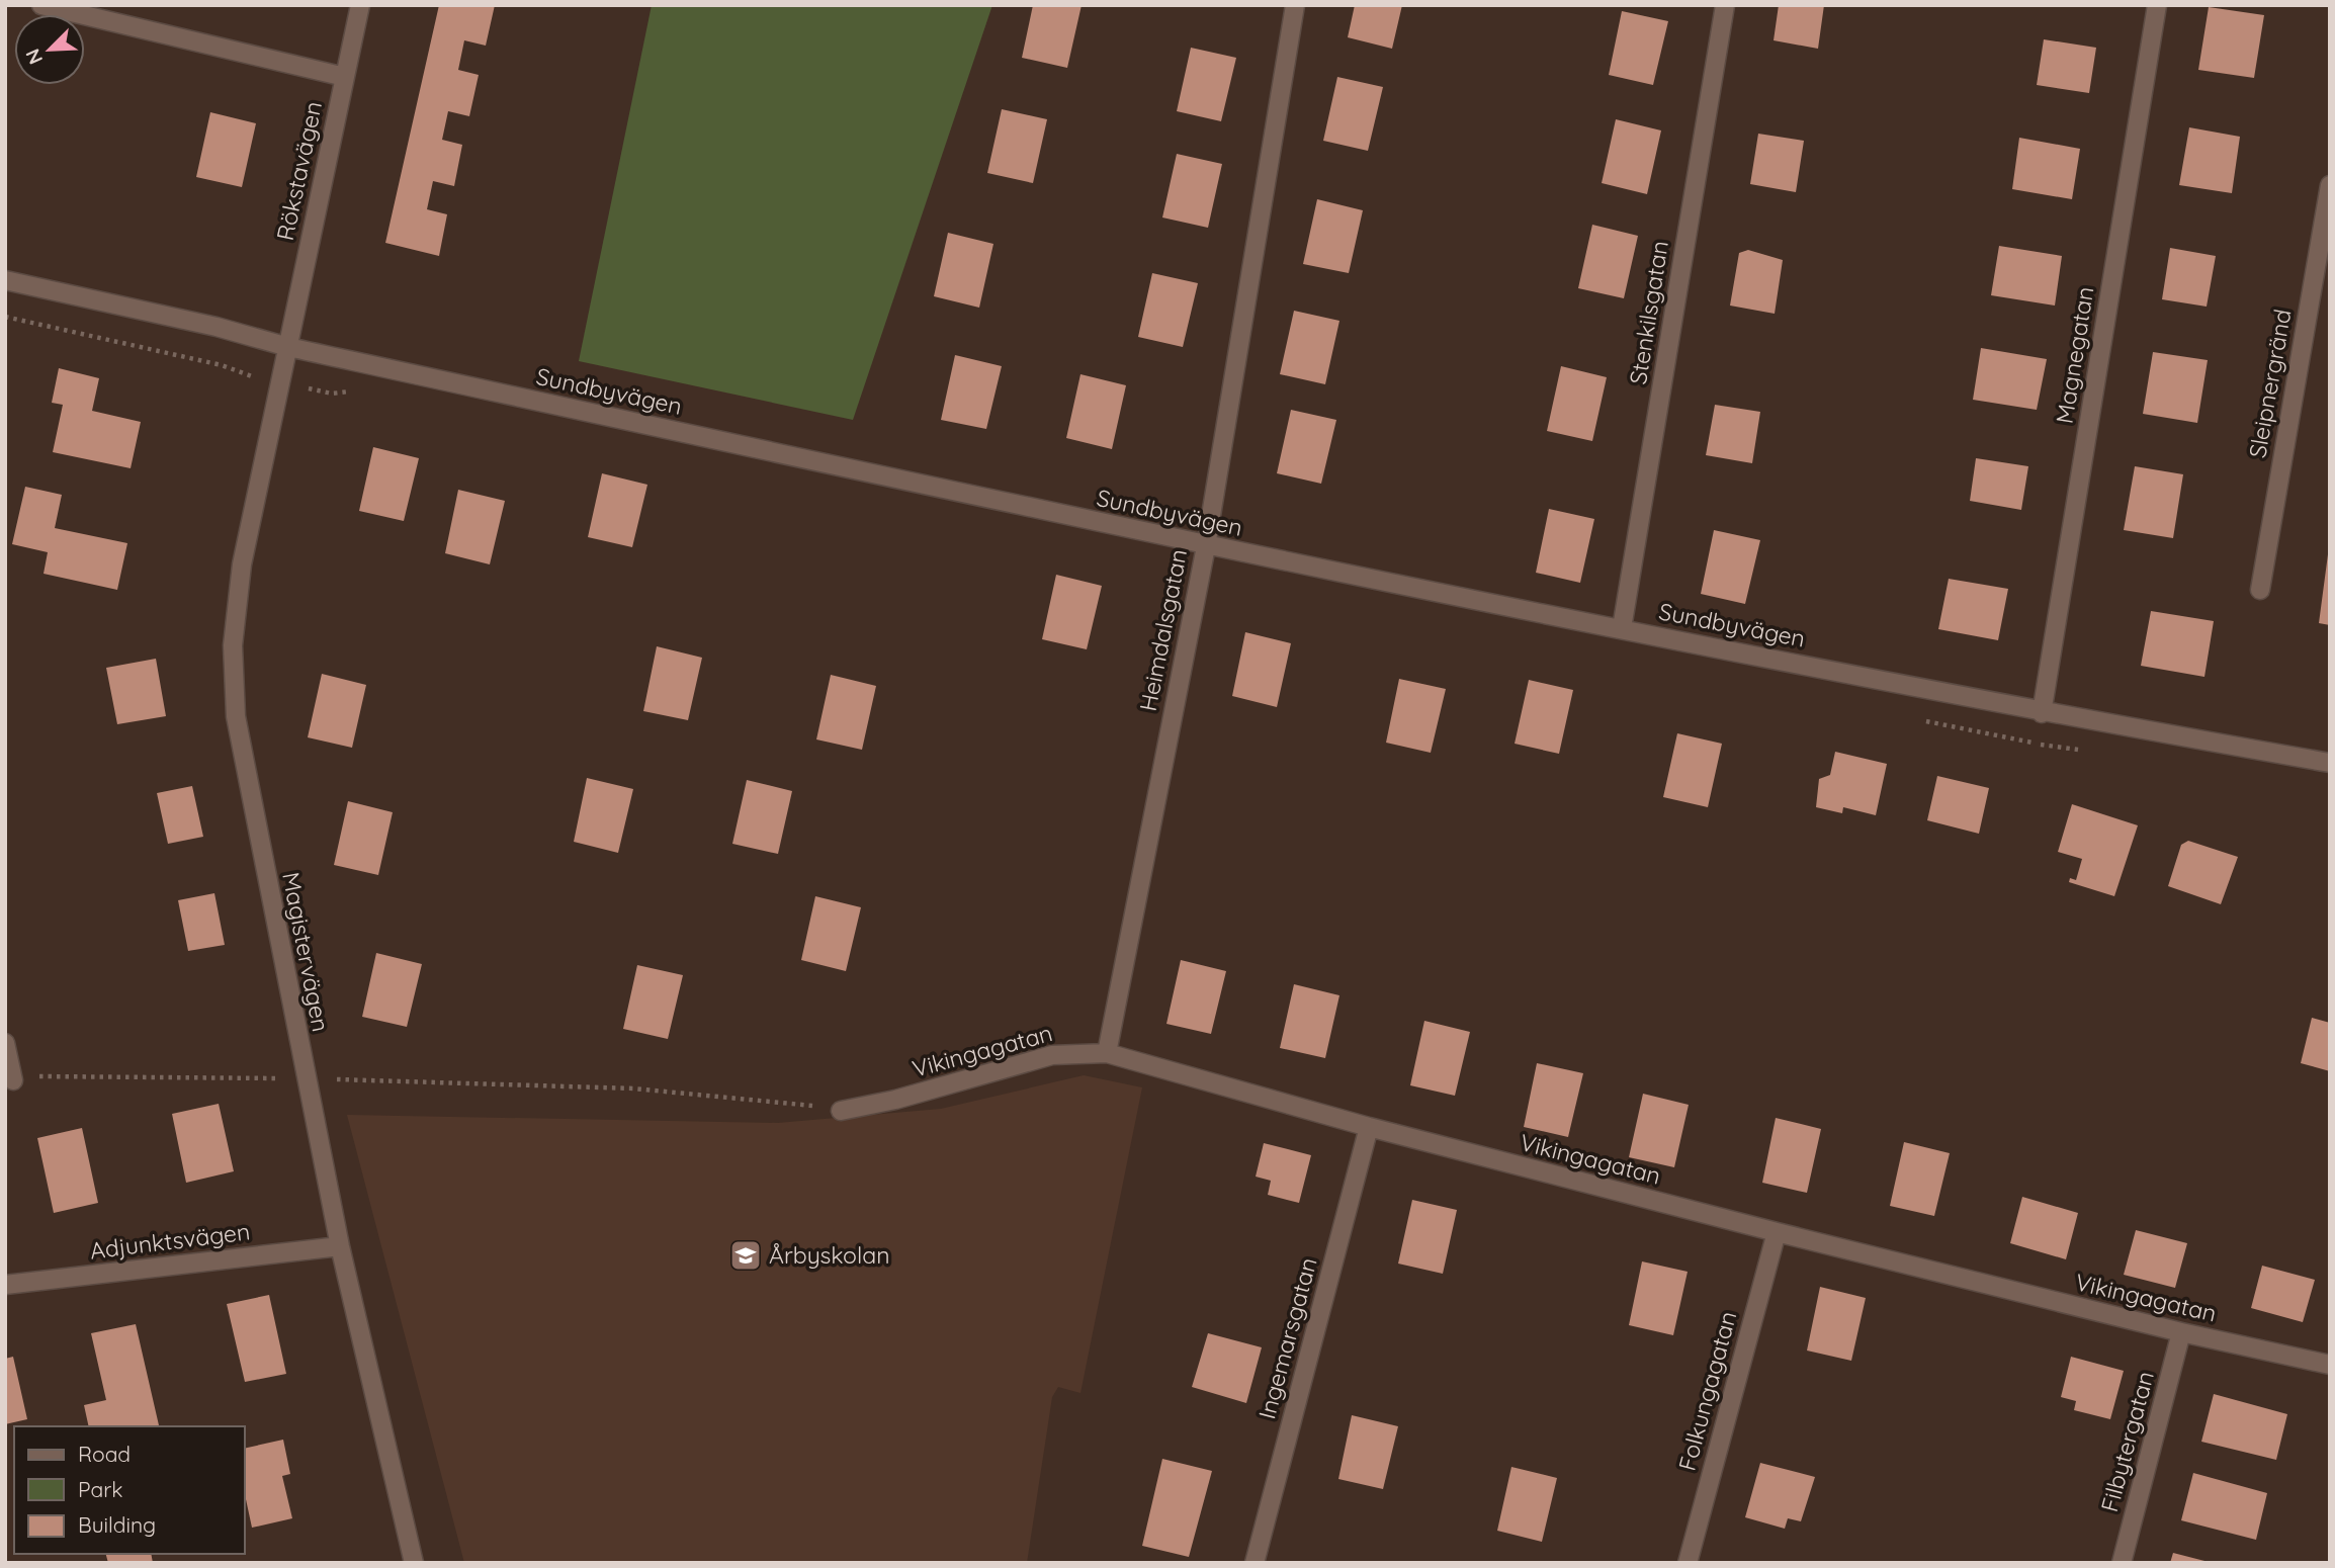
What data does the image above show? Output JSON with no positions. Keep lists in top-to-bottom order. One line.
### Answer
{"streets":{"street":["Rökstavägen","Stenkilsgatan","Magnegatan","Sleipnergränd","Sundbyvägen","Heimdalsgatan","Magistervägen","Vikingagatan","Adjunktsvägen","Ingemarsgatan","Folkungagatan","Filbytergatan"]},"crossings":[["Rökstavägen","Sundbyvägen"],["Rökstavägen","Magistervägen"],["Stenkilsgatan","Sundbyvägen"],["Magnegatan","Sundbyvägen"],["Sundbyvägen","Heimdalsgatan"],["Sundbyvägen","Magistervägen"],["Heimdalsgatan","Vikingagatan"],["Magistervägen","Adjunktsvägen"],["Vikingagatan","Ingemarsgatan"],["Vikingagatan","Folkungagatan"],["Vikingagatan","Filbytergatan"]],"places":{"school or university":["Årbyskolan"]},"legend":["Road","Park","Building"],"north":"bottom left"}
